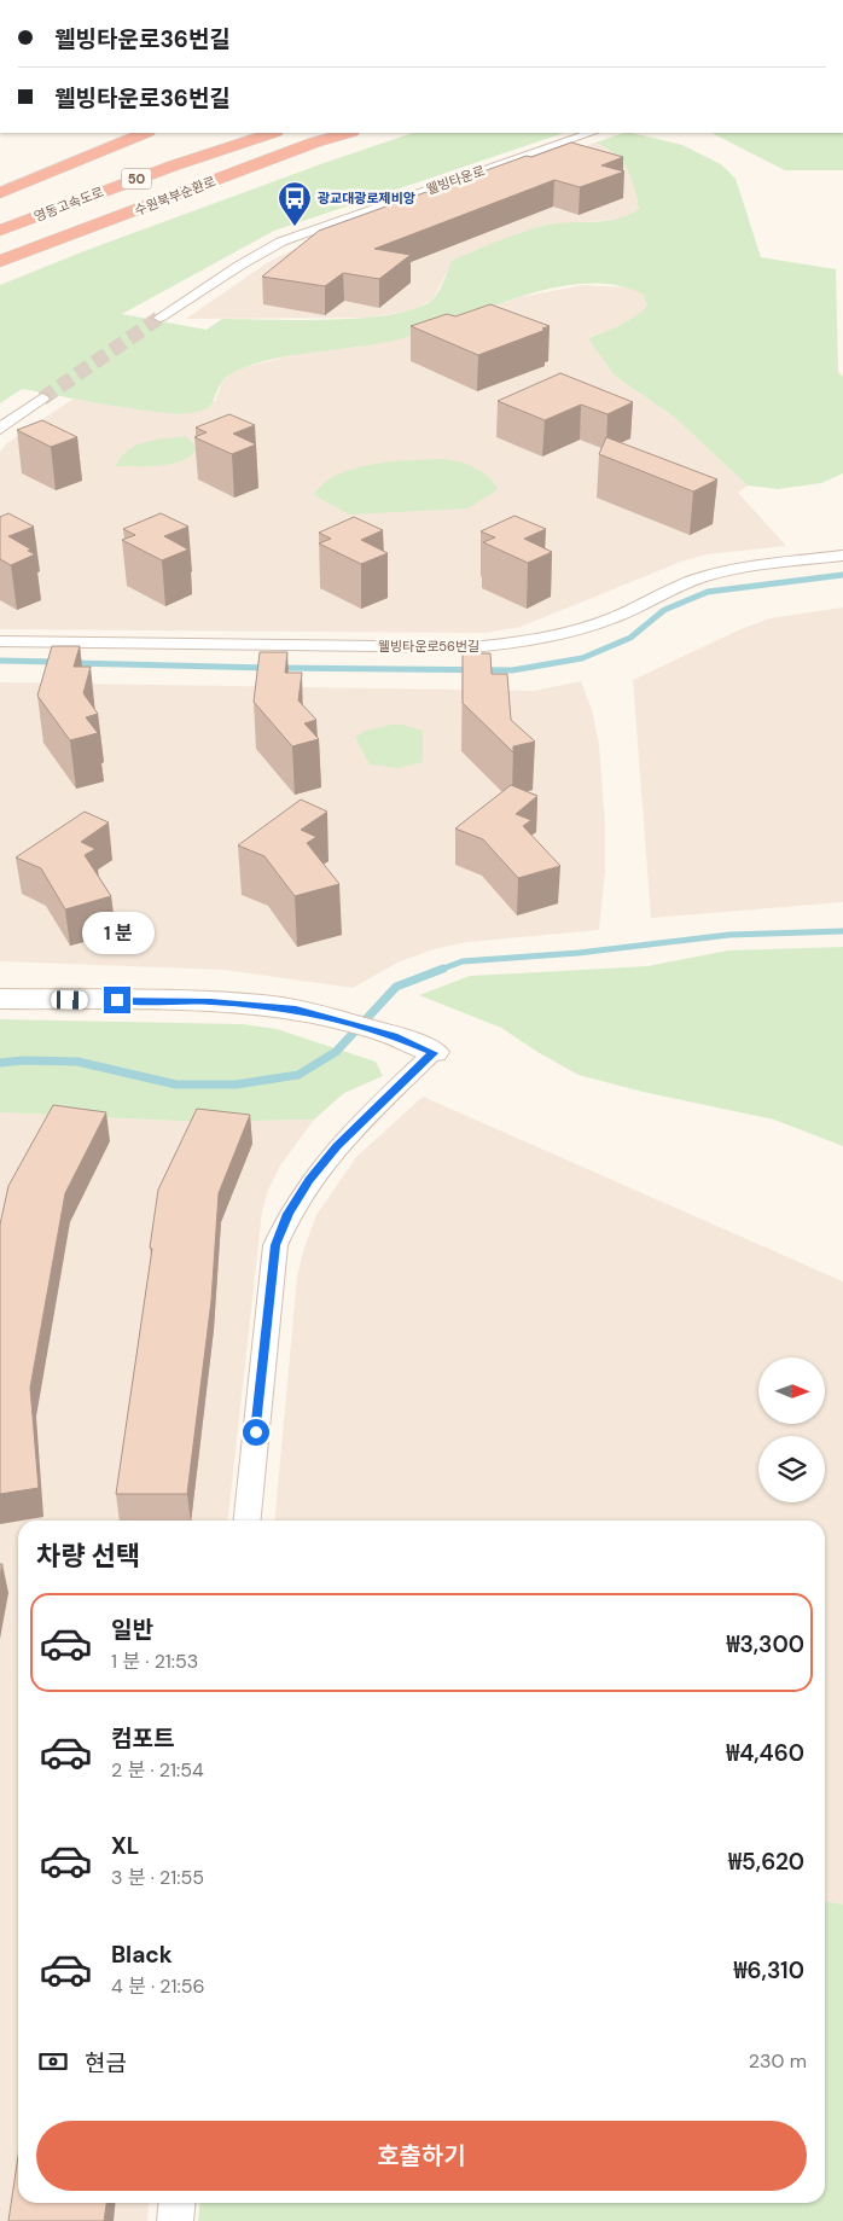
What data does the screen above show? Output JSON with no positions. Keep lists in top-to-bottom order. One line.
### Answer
{"streets":{"highway":["50","수원북부순환로","영동고속도로"],"street":["웰빙타운로","웰빙타운로56번길"]},"places":{"bus stop":["광교대광로제비앙"]},"north":"right","page":{"banner":["웰빙타운로36번길","웰빙타운로36번길"],"bubble":"1 분","heading":"차량 선택","list":[{"name":"일반","note":"1 분 · 21:53","value":"₩3,300"},{"name":"컴포트","note":"2 분 · 21:54","value":"₩4,460"},{"name":"XL","note":"3 분 · 21:55","value":"₩5,620"},{"name":"Black","note":"4 분 · 21:56","value":"₩6,310"}],"pay":["현금","230 m"],"buttons":"호출하기"}}
